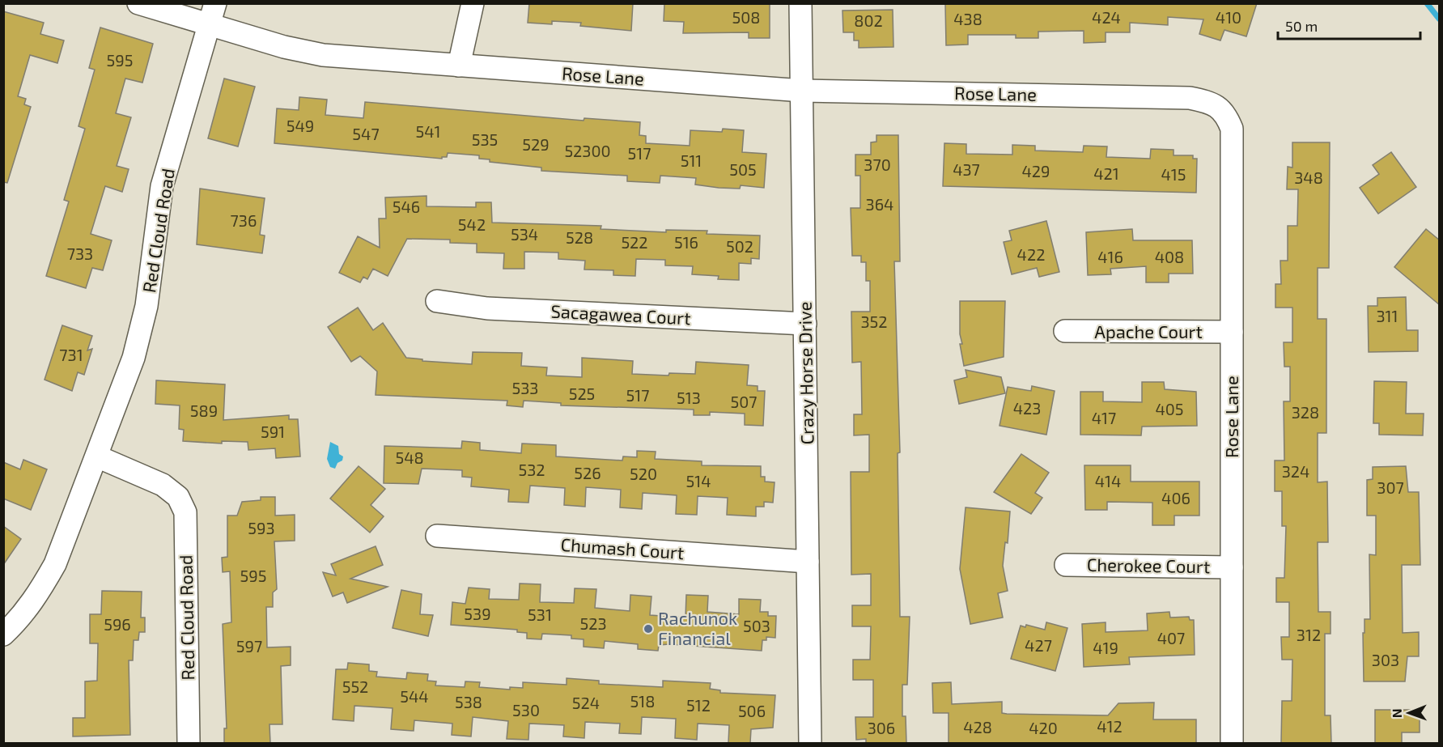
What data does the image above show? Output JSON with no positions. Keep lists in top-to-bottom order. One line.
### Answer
{"streets":{"street":["Rose Lane","Red Cloud Road","Sacagawea Court","Apache Court","Crazy Horse Drive","Chumash Court","Cherokee Court"]},"crossings":[["Rose Lane","Red Cloud Road"],["Rose Lane","Apache Court"],["Rose Lane","Crazy Horse Drive"],["Rose Lane","Cherokee Court"],["Sacagawea Court","Crazy Horse Drive"],["Crazy Horse Drive","Chumash Court"]],"places":["Rachunok Financial"],"house_numbers":["508","424","410","438","802","595","549","541","547","535","529","52300","517","511","370","505","437","429","421","415","348","364","546","736","542","534","528","522","516","502","733","422","416","408","311","352","731","533","525","517","513","507","423","405","589","328","417","591","548","532","324","526","520","514","414","307","406","593","595","539","531","523","596","503","312","407","427","597","419","303","552","544","518","538","524","512","530","506","412","428","306","420"],"scale_bar":"50 m","north":"left"}
